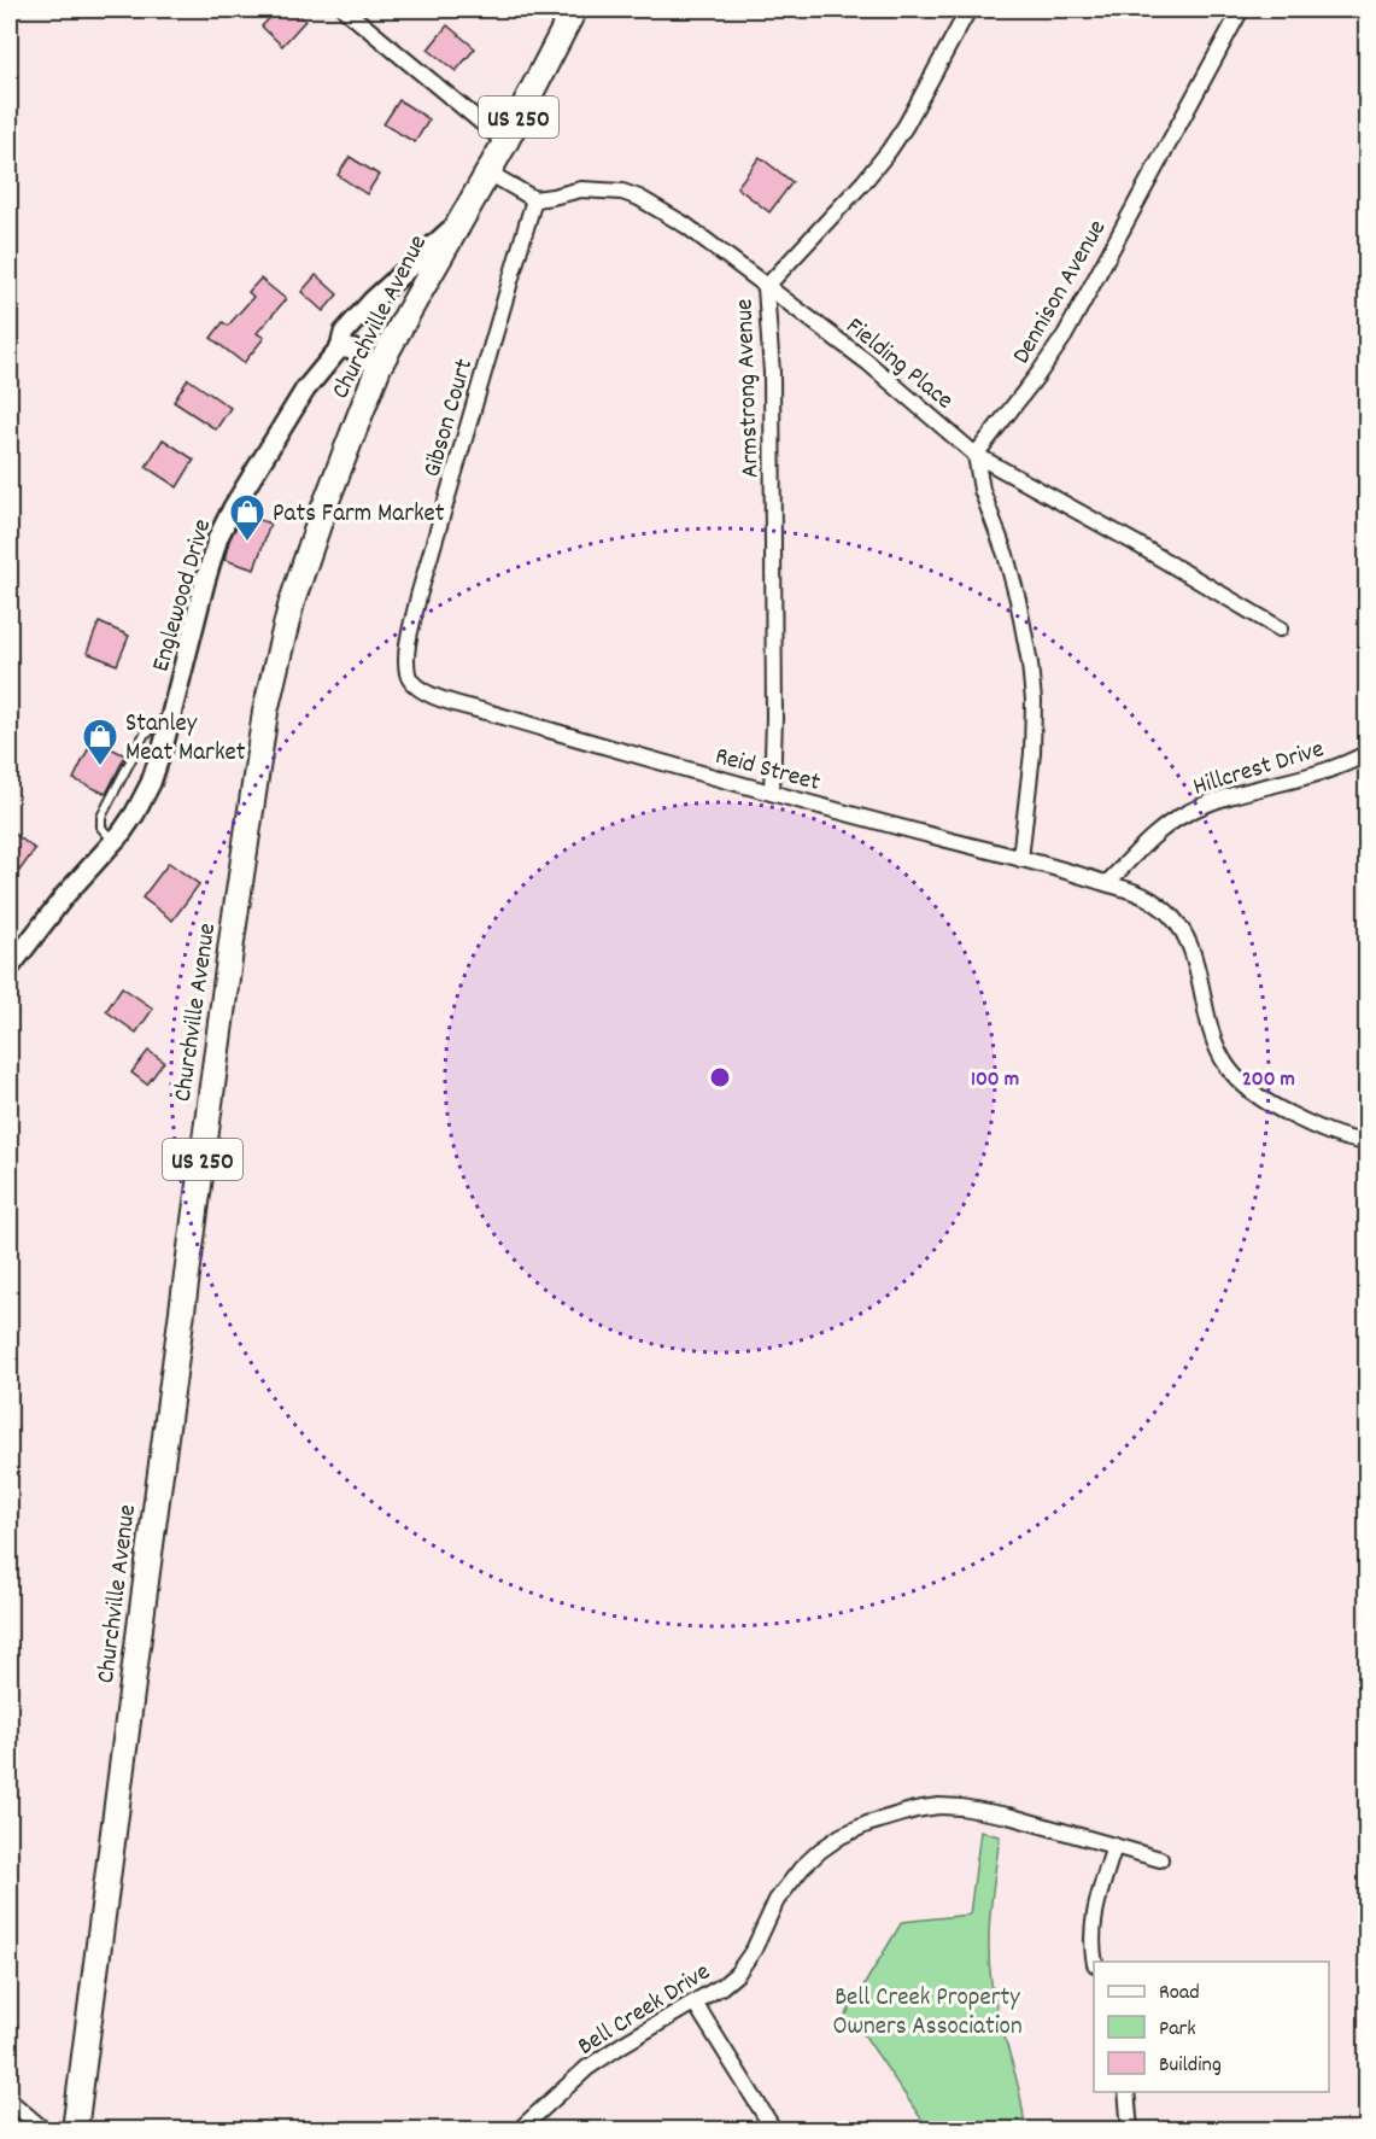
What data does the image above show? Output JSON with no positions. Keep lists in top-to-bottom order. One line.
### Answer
{"streets":{"main road":["US 250","Churchville Avenue"],"street":["Dennison Avenue","Fielding Place","Armstrong Avenue","Gibson Court","Englewood Drive","Hillcrest Drive","Reid Street","Bell Creek Drive"]},"crossings":[["Dennison Avenue","Fielding Place"],["Churchville Avenue","Englewood Drive"],["Fielding Place","Armstrong Avenue"],["Fielding Place","Gibson Court"],["Armstrong Avenue","Reid Street"],["Gibson Court","Reid Street"],["Hillcrest Drive","Reid Street"]],"parks":["Bell Creek Property Owners Association"],"places":{"shop":["Pats Farm Market","Stanley Meat Market"]},"legend":["Road","Park","Building"],"rings":["100 m","200 m"]}
